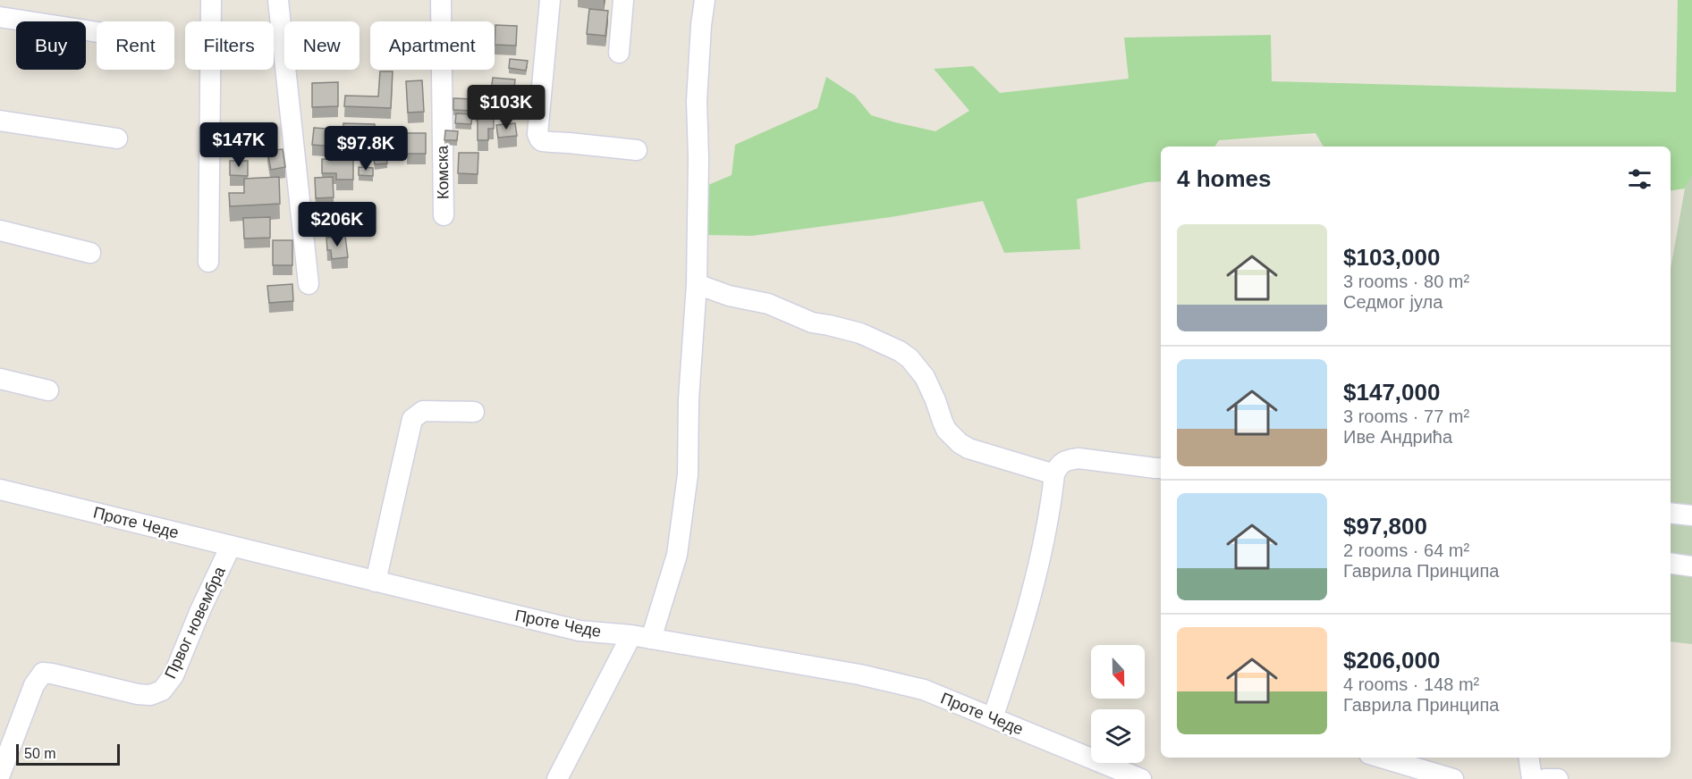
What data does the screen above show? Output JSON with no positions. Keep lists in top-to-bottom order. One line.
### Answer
{"streets":{"street":["Комска","Проте Чеде","Првог новембра"]},"crossings":[["Проте Чеде","Првог новембра"]],"scale_bar":"50 m","north":"bottom","page":{"chip":["Buy","Rent","Filters","New","Apartment"],"price":["$103K","$147K","$97.8K","$206K"],"heading":"4 homes","list":[{"name":"$103,000","note":"3 rooms · 80 m² · Седмог јула"},{"name":"$147,000","note":"3 rooms · 77 m² · Иве Андрића"},{"name":"$97,800","note":"2 rooms · 64 m² · Гаврила Принципа"},{"name":"$206,000","note":"4 rooms · 148 m² · Гаврила Принципа"}],"scale":"50 m"}}
